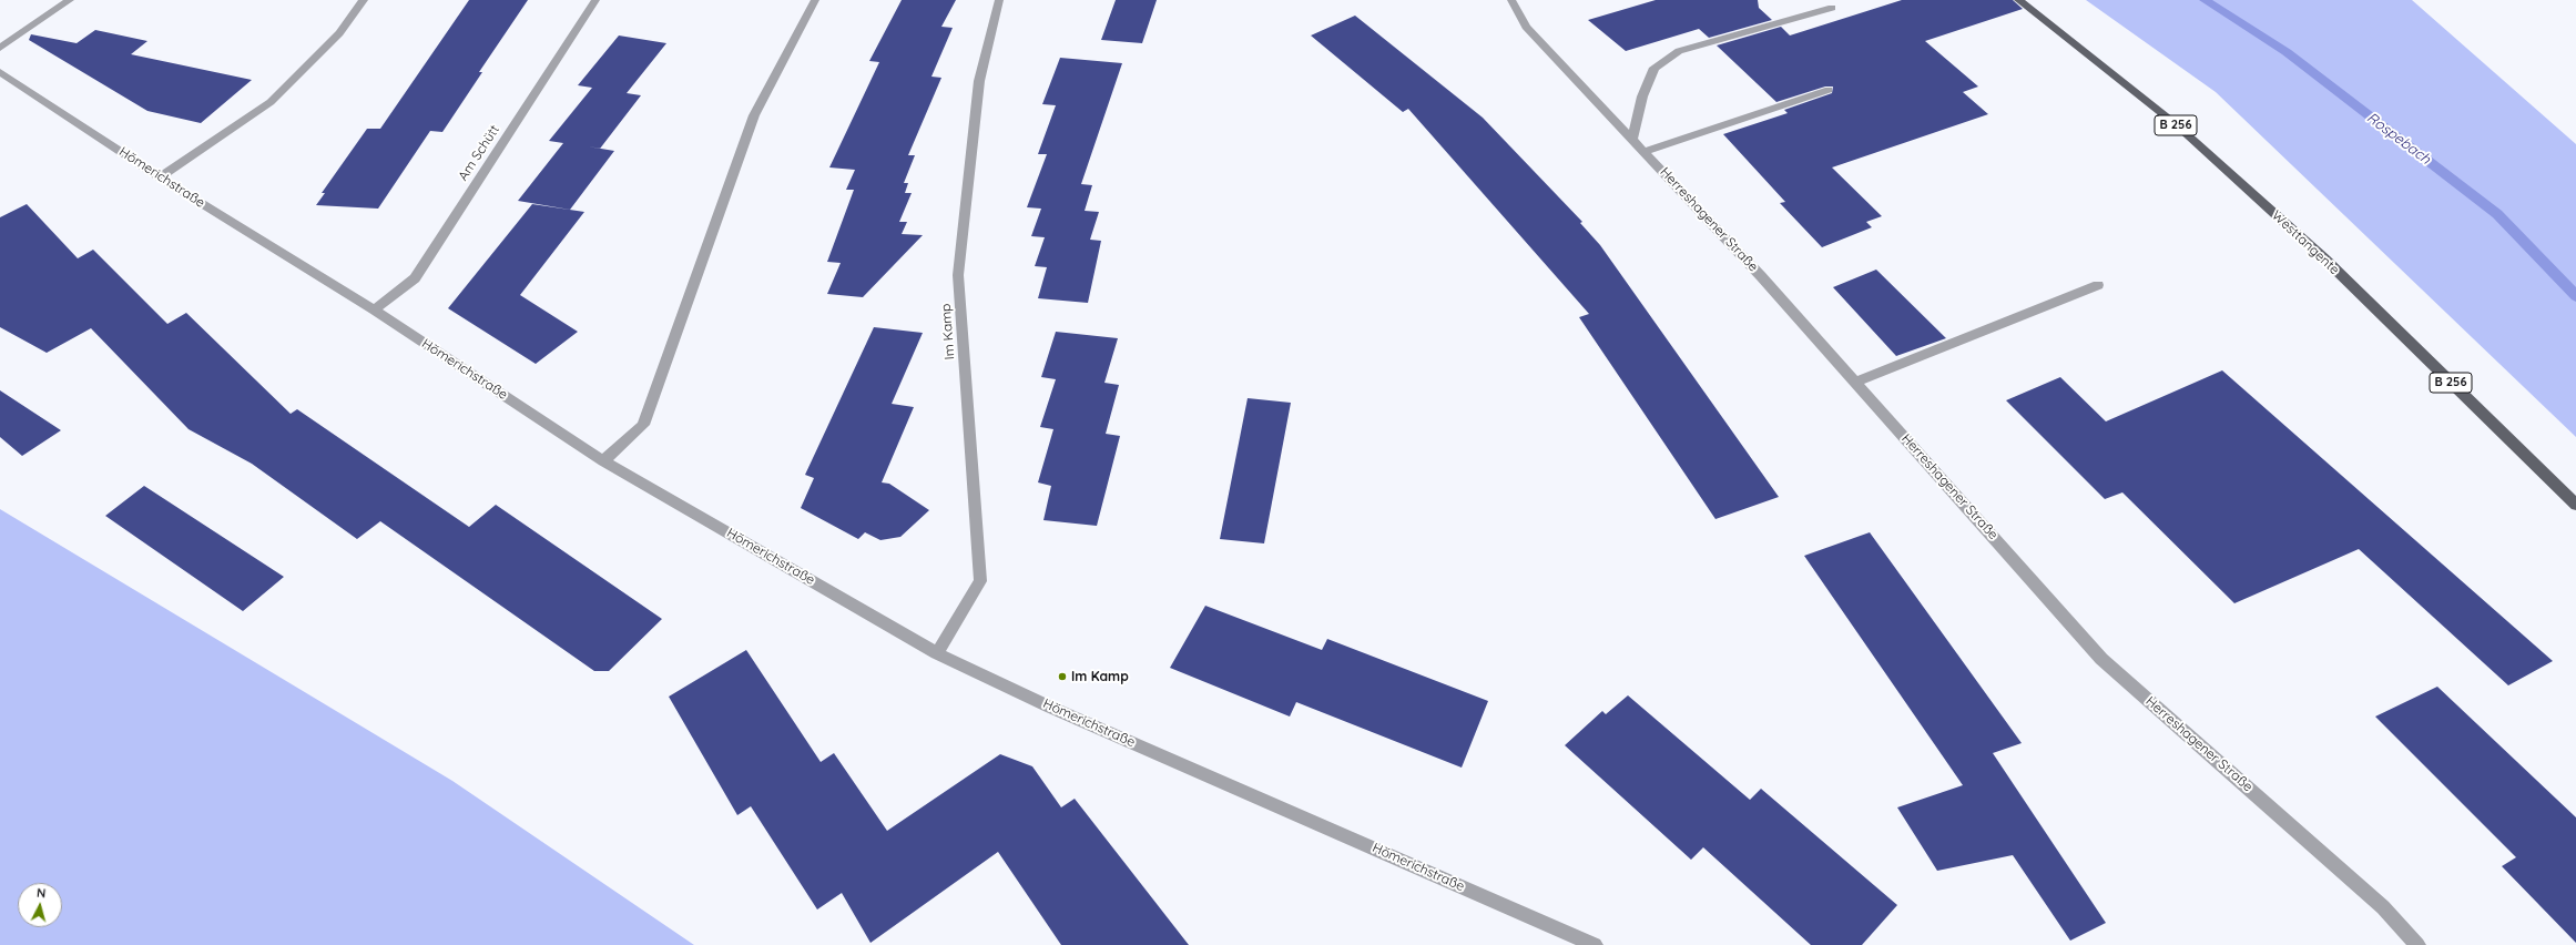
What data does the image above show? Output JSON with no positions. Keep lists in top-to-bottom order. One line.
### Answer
{"streets":{"main road":["B 256","Westtangente"],"street":["Am Schütt","Hömerichstraße","Herreshagener Straße","Im Kamp"]},"crossings":[["Am Schütt","Hömerichstraße"],["Hömerichstraße","Im Kamp"]],"water":["Rospebach"],"places":["Im Kamp"],"north":"top"}
